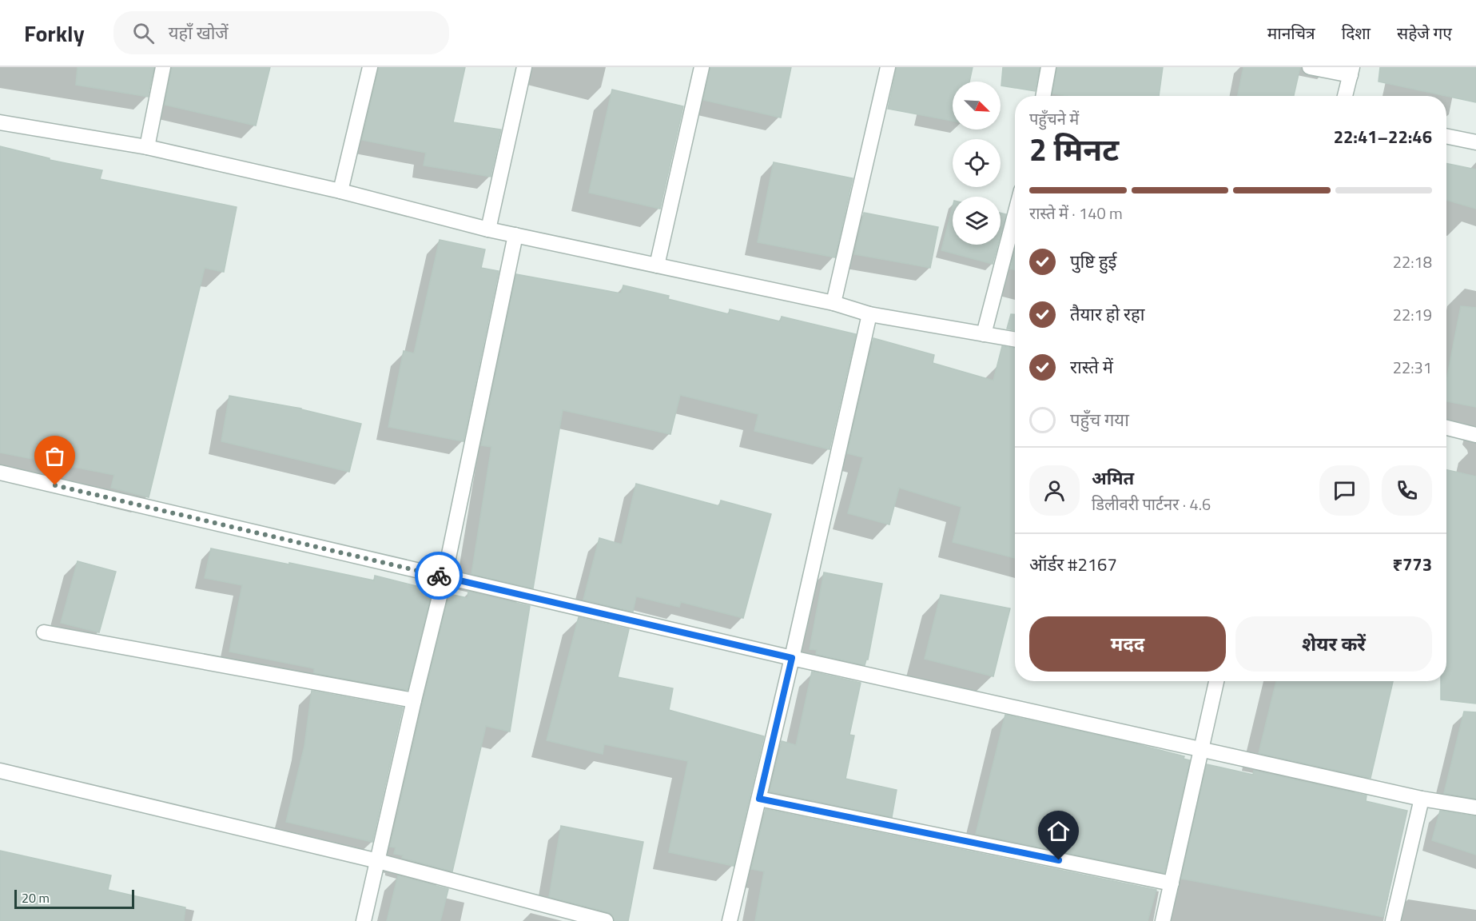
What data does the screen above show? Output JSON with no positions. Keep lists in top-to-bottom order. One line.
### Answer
{"scale_bar":"20 m","north":"bottom right","page":{"header":"Forkly","search":"यहाँ खोजें","nav":["मानचित्र","दिशा","सहेजे गए"],"heading":["2 मिनट","पहुँचने में","22:41–22:46"],"panel":["अमित","डिलीवरी पार्टनर · 4.6","ऑर्डर #2167","₹773"],"bar":"रास्ते में · 140 m","list":[["पुष्टि हुई","22:18"],["तैयार हो रहा","22:19"],["रास्ते में","22:31"],"पहुँच गया"],"buttons":["मदद","शेयर करें"],"scale":"20 m"}}
